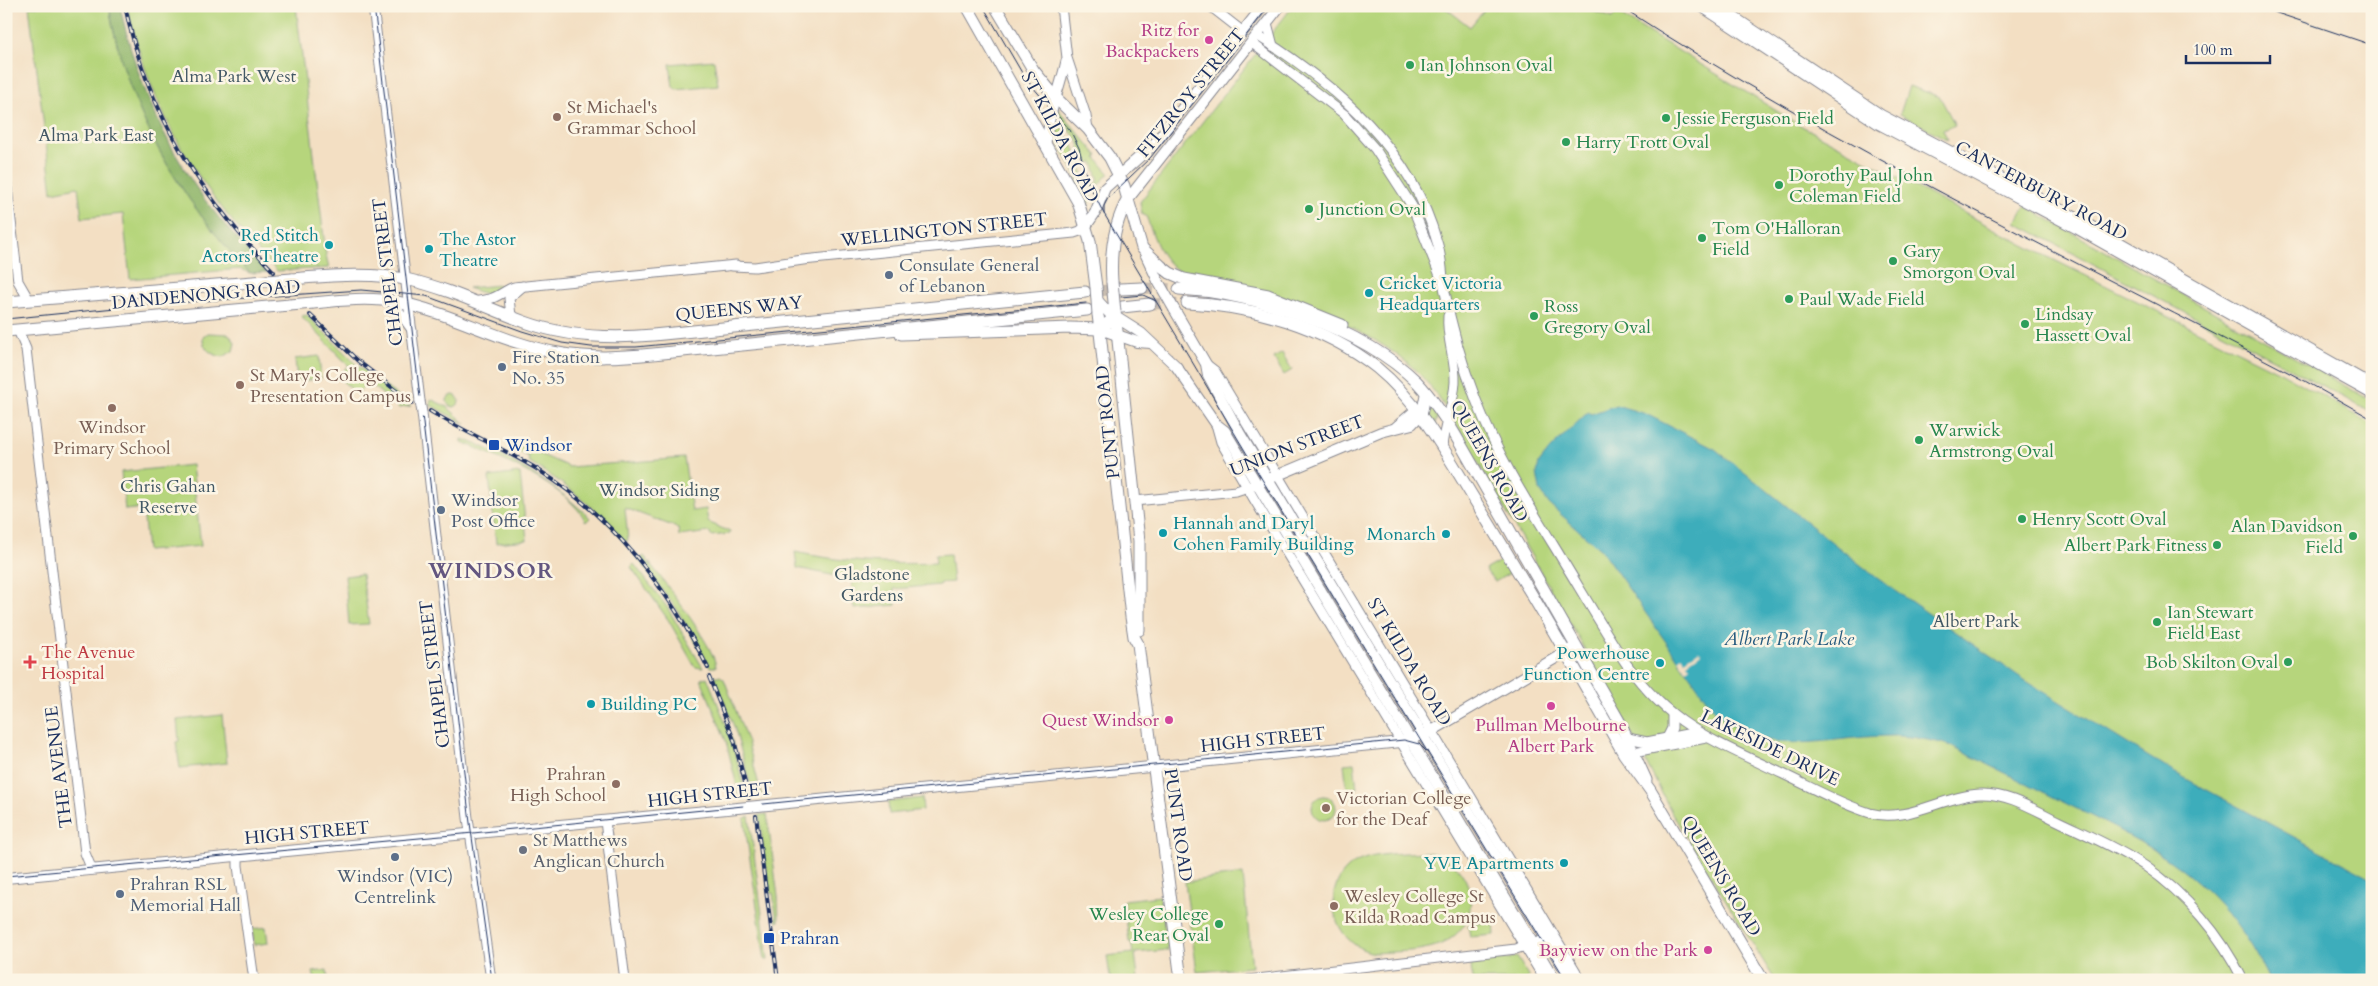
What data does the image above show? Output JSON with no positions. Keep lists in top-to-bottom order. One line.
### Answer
{"streets":{"highway":["ST KILDA ROAD","DANDENONG ROAD","QUEENS WAY","PUNT ROAD","UNION STREET","QUEENS ROAD"],"main road":["FITZROY STREET","CANTERBURY ROAD","HIGH STREET","LAKESIDE DRIVE"],"street":["WELLINGTON STREET","CHAPEL STREET","THE AVENUE"]},"crossings":[["FITZROY STREET","ST KILDA ROAD"],["FITZROY STREET","WELLINGTON STREET"],["FITZROY STREET","PUNT ROAD"],["FITZROY STREET","LAKESIDE DRIVE"],["ST KILDA ROAD","WELLINGTON STREET"],["ST KILDA ROAD","PUNT ROAD"],["ST KILDA ROAD","UNION STREET"],["ST KILDA ROAD","HIGH STREET"],["WELLINGTON STREET","QUEENS WAY"],["CHAPEL STREET","DANDENONG ROAD"],["CHAPEL STREET","QUEENS WAY"],["CHAPEL STREET","HIGH STREET"],["DANDENONG ROAD","QUEENS WAY"],["DANDENONG ROAD","THE AVENUE"],["PUNT ROAD","UNION STREET"],["PUNT ROAD","HIGH STREET"],["UNION STREET","QUEENS ROAD"],["HIGH STREET","THE AVENUE"]],"districts":["WINDSOR"],"water":["Albert Park Lake"],"parks":["Alma Park West","Alma Park East","Chris Gahan Reserve","Windsor Siding","Gladstone Gardens","Albert Park"],"places":{"other":["Ritz for Backpackers","Ian Johnson Oval","St Michael's Grammar School","Jessie Ferguson Field","Harry Trott Oval","Dorothy Paul John Coleman Field","Junction Oval","Tom O'Halloran Field","Red Stitch Actors' Theatre","The Astor Theatre","Gary Smorgon Oval","Consulate General of Lebanon","Cricket Victoria Headquarters","Paul Wade Field","Ross Gregory Oval","Lindsay Hassett Oval","Fire Station No. 35","St Mary's College Presentation Campus","Windsor Primary School","Warwick Armstrong Oval","Windsor Post Office","Henry Scott Oval","Hannah and Daryl Cohen Family Building","Monarch","Alan Davidson Field","Albert Park Fitness","Ian Stewart Field East","Bob Skilton Oval","Powerhouse Function Centre","Building PC","Pullman Melbourne Albert Park","Quest Windsor","Prahran High School","Victorian College for the Deaf","St Matthews Anglican Church","Windsor (VIC) Centrelink","YVE Apartments","Prahran RSL Memorial Hall","Wesley College St Kilda Road Campus","Wesley College Rear Oval","Bayview on the Park"],"transit":["Windsor","Prahran"],"health":["The Avenue Hospital"]},"scale_bar":"100 m"}
